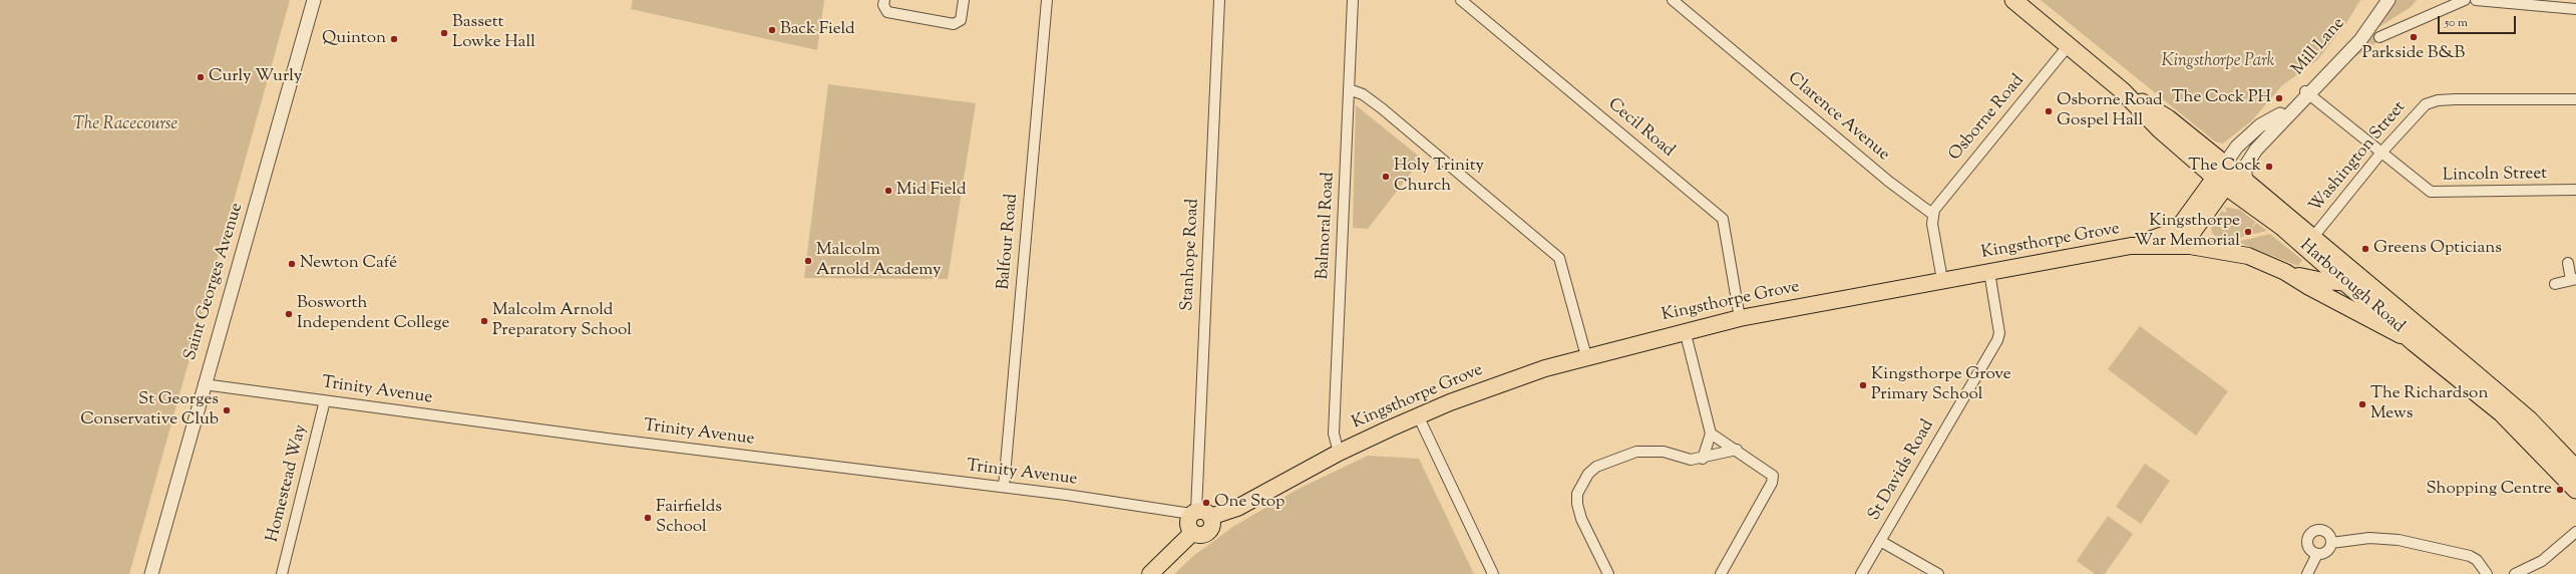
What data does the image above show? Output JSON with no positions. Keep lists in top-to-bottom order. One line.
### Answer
{"streets":{"highway":["Harborough Road"],"main road":["Kingsthorpe Grove"],"street":["Mill Lane","Clarence Avenue","Osborne Road","Cecil Road","Washington Street","Lincoln Street","Balmoral Road","Balfour Road","Stanhope Road","Saint Georges Avenue","Trinity Avenue","St Davids Road","Homestead Way"]},"crossings":[["Mill Lane","Lincoln Street"],["Mill Lane","Harborough Road"],["Clarence Avenue","Osborne Road"],["Osborne Road","Harborough Road"],["Cecil Road","Kingsthorpe Grove"],["Washington Street","Lincoln Street"],["Washington Street","Harborough Road"],["Balmoral Road","Kingsthorpe Grove"],["Balfour Road","Trinity Avenue"],["Kingsthorpe Grove","Stanhope Road"],["Kingsthorpe Grove","Harborough Road"],["Kingsthorpe Grove","Trinity Avenue"],["Kingsthorpe Grove","St Davids Road"],["Stanhope Road","Trinity Avenue"],["Saint Georges Avenue","Trinity Avenue"],["Trinity Avenue","Homestead Way"]],"parks":["Kingsthorpe Park","The Racecourse"],"places":["Back Field","Bassett Lowke Hall","Parkside B&B","Quinton","Curly Wurly","The Cock PH","Osborne Road Gospel Hall","The Cock","Holy Trinity Church","Mid Field","Kingsthorpe War Memorial","Greens Opticians","Malcolm Arnold Academy","Newton Café","Bosworth Independent College","Malcolm Arnold Preparatory School","Kingsthorpe Grove Primary School","The Richardson Mews","St Georges Conservative Club","Shopping Centre","One Stop","Fairfields School"],"scale_bar":"50 m"}
